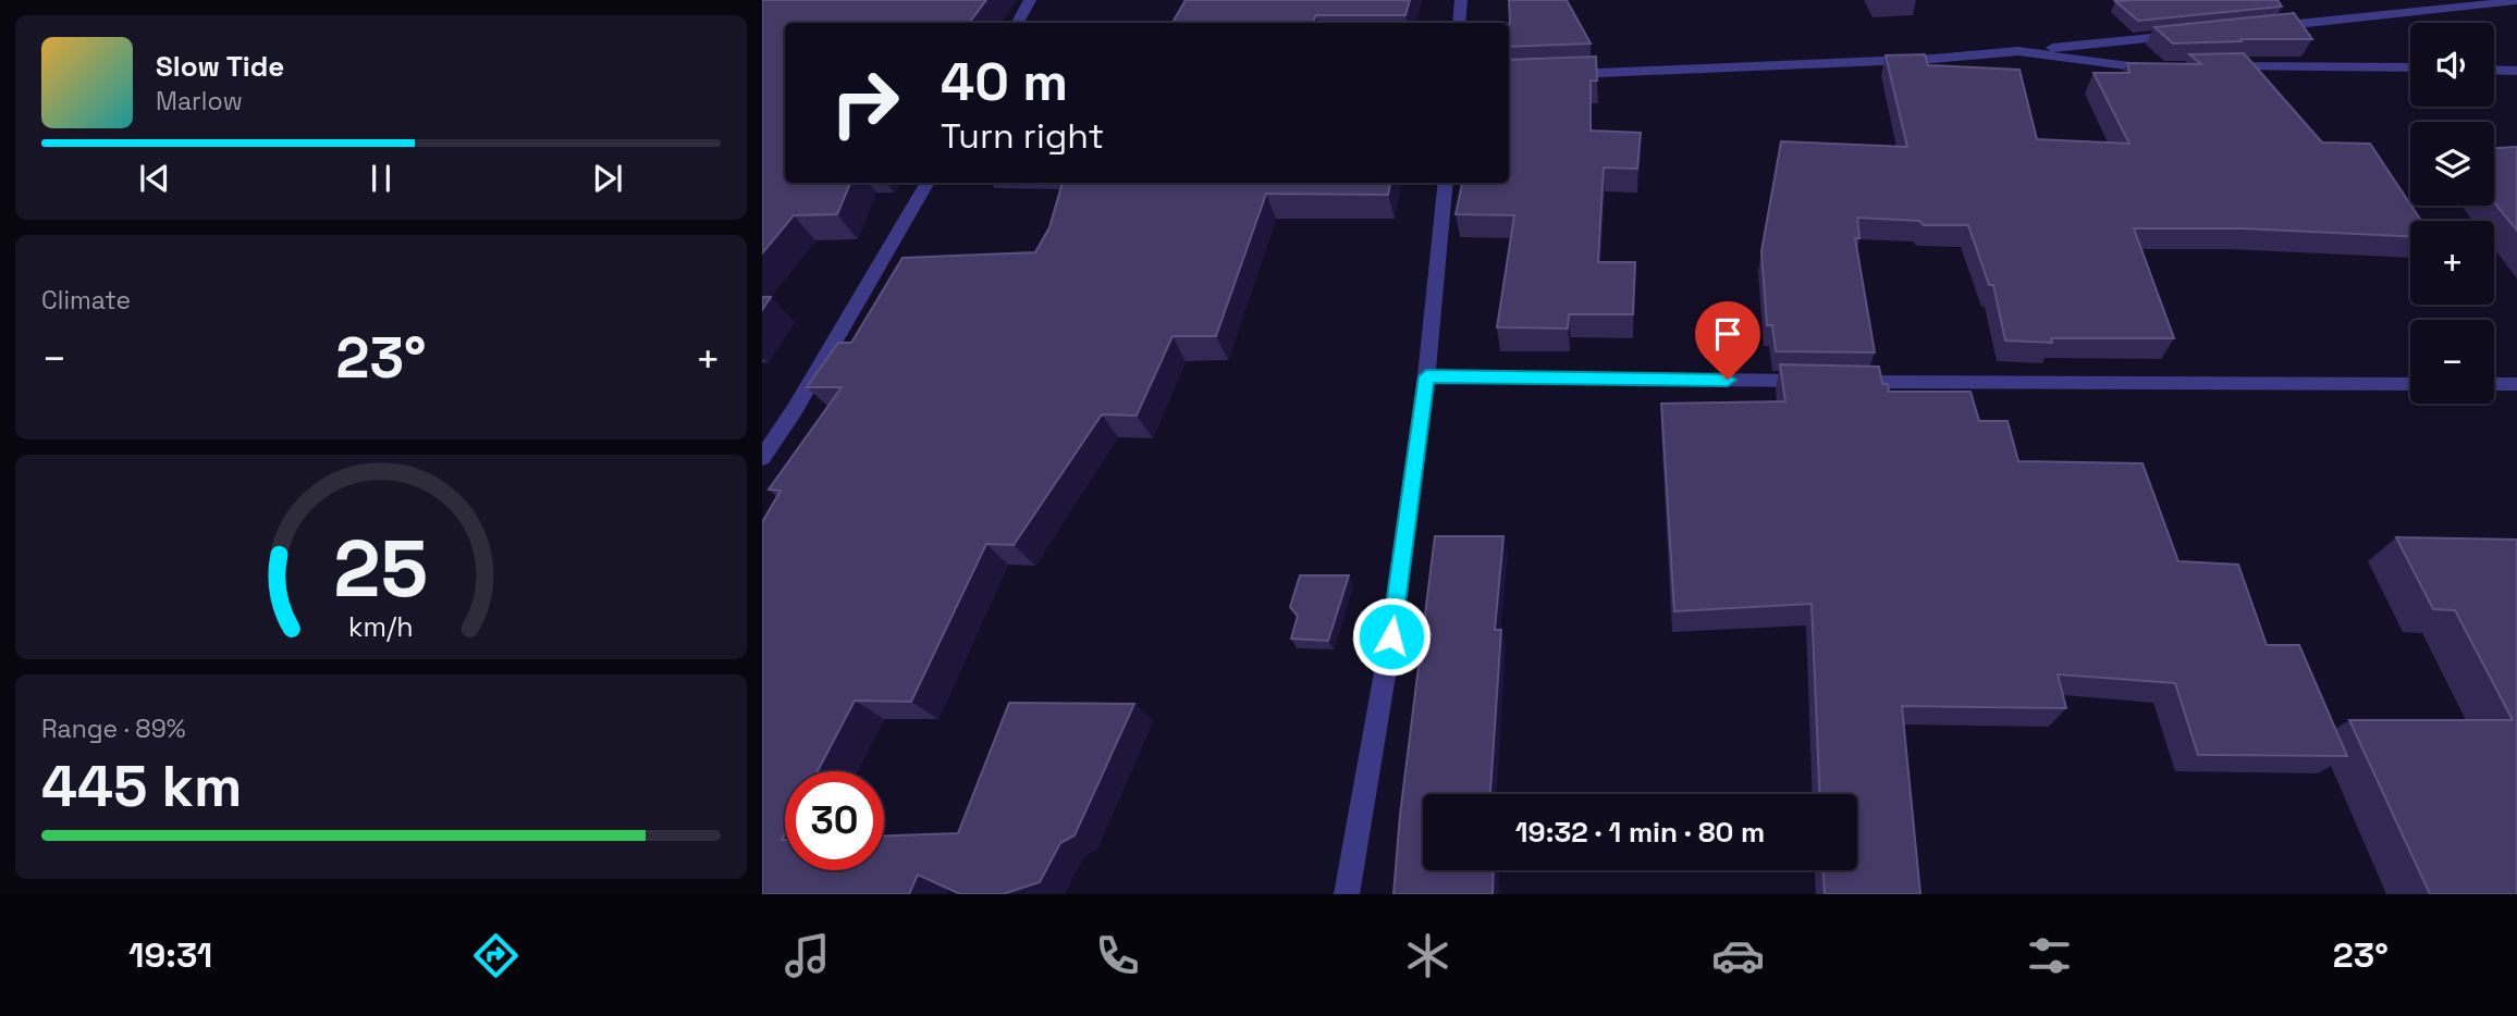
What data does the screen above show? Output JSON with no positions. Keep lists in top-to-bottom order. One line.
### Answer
{"page":{"map_buttons":["+","−"],"turn":["40 m","Turn right"],"song":["Slow Tide","Marlow"],"tile":["Climate",["Range · 89%","445 km"]],"heat":["−","23°","+"],"limit":"30","trip":"19:32 · 1 min · 80 m","tabs":["19:31","23°"],"gauge":["25","km/h"]}}
